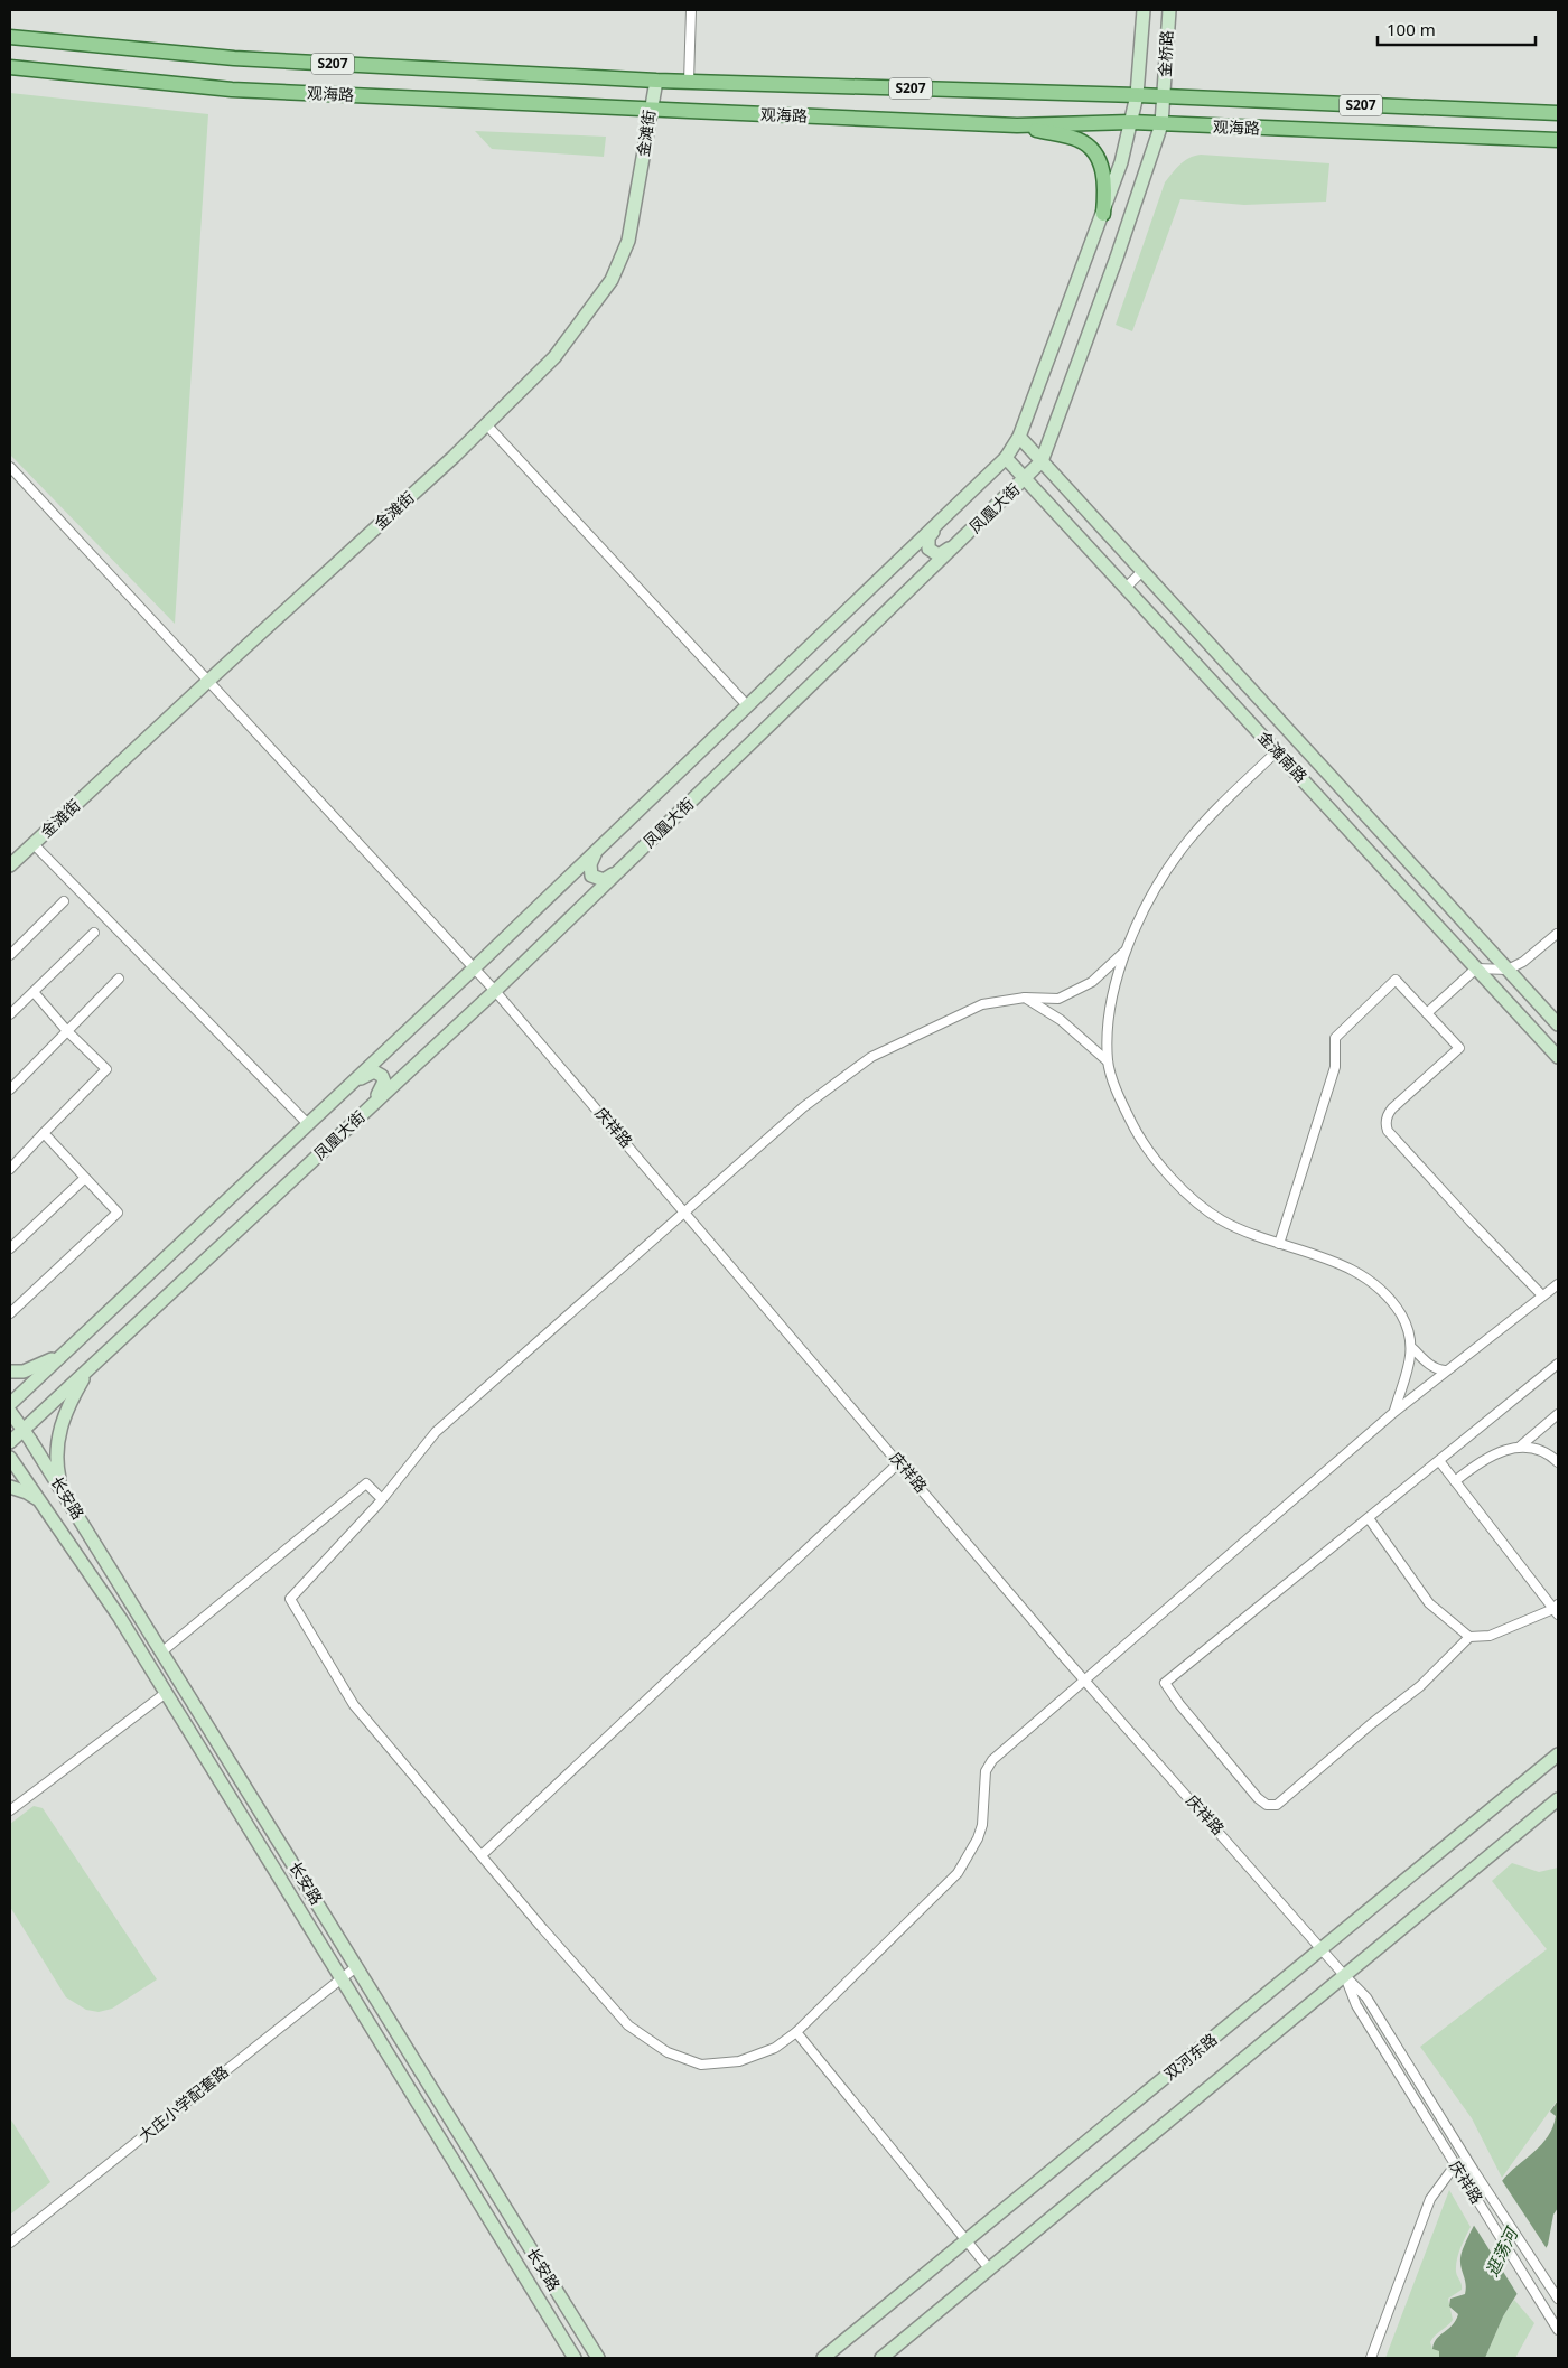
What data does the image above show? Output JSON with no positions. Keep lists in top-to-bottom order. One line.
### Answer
{"streets":{"main road":["S207","观海路"],"street":["金桥路","金滩街","凤凰大街","金滩南路","庆祥路","长安路","双河东路","大庄小学配套路"]},"crossings":[["金桥路","观海路"],["金桥路","凤凰大街"],["观海路","金滩街"],["观海路","凤凰大街"],["金滩街","庆祥路"],["凤凰大街","金滩南路"],["凤凰大街","庆祥路"],["凤凰大街","长安路"],["庆祥路","双河东路"],["长安路","大庄小学配套路"]],"water":["逛荡河"],"scale_bar":"100 m"}
